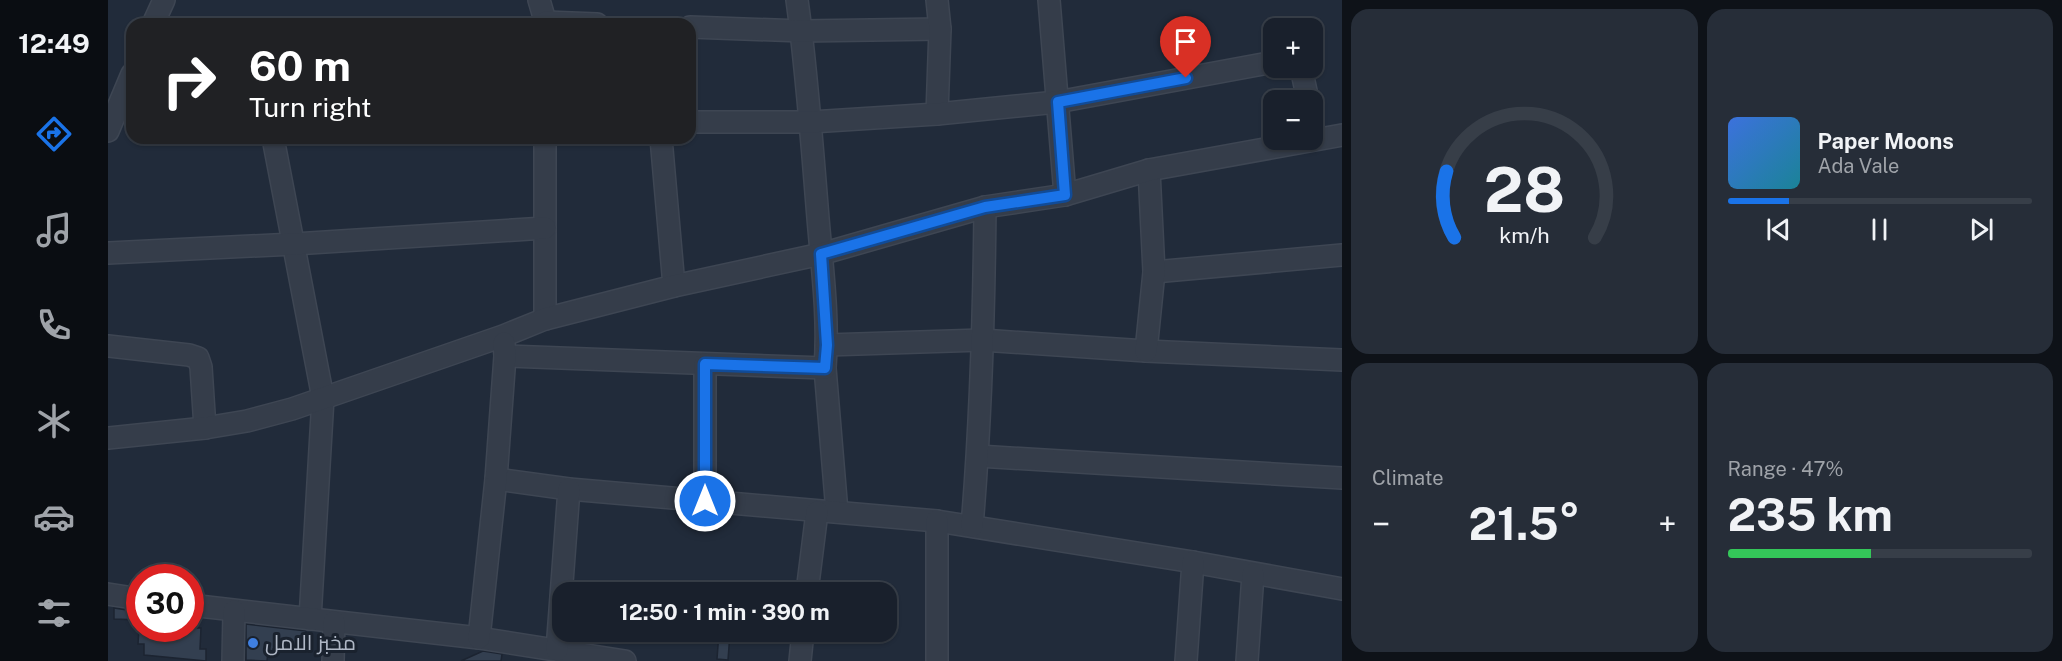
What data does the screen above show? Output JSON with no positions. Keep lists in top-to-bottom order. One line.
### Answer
{"places":["مخبز الامل"],"page":{"tabs":"12:49","map_buttons":["+","−"],"turn":["60 m","Turn right"],"song":["Paper Moons","Ada Vale"],"tile":["Climate",["Range · 47%","235 km"]],"heat":["−","21.5°","+"],"limit":"30","trip":"12:50 · 1 min · 390 m","gauge":["28","km/h"]}}
